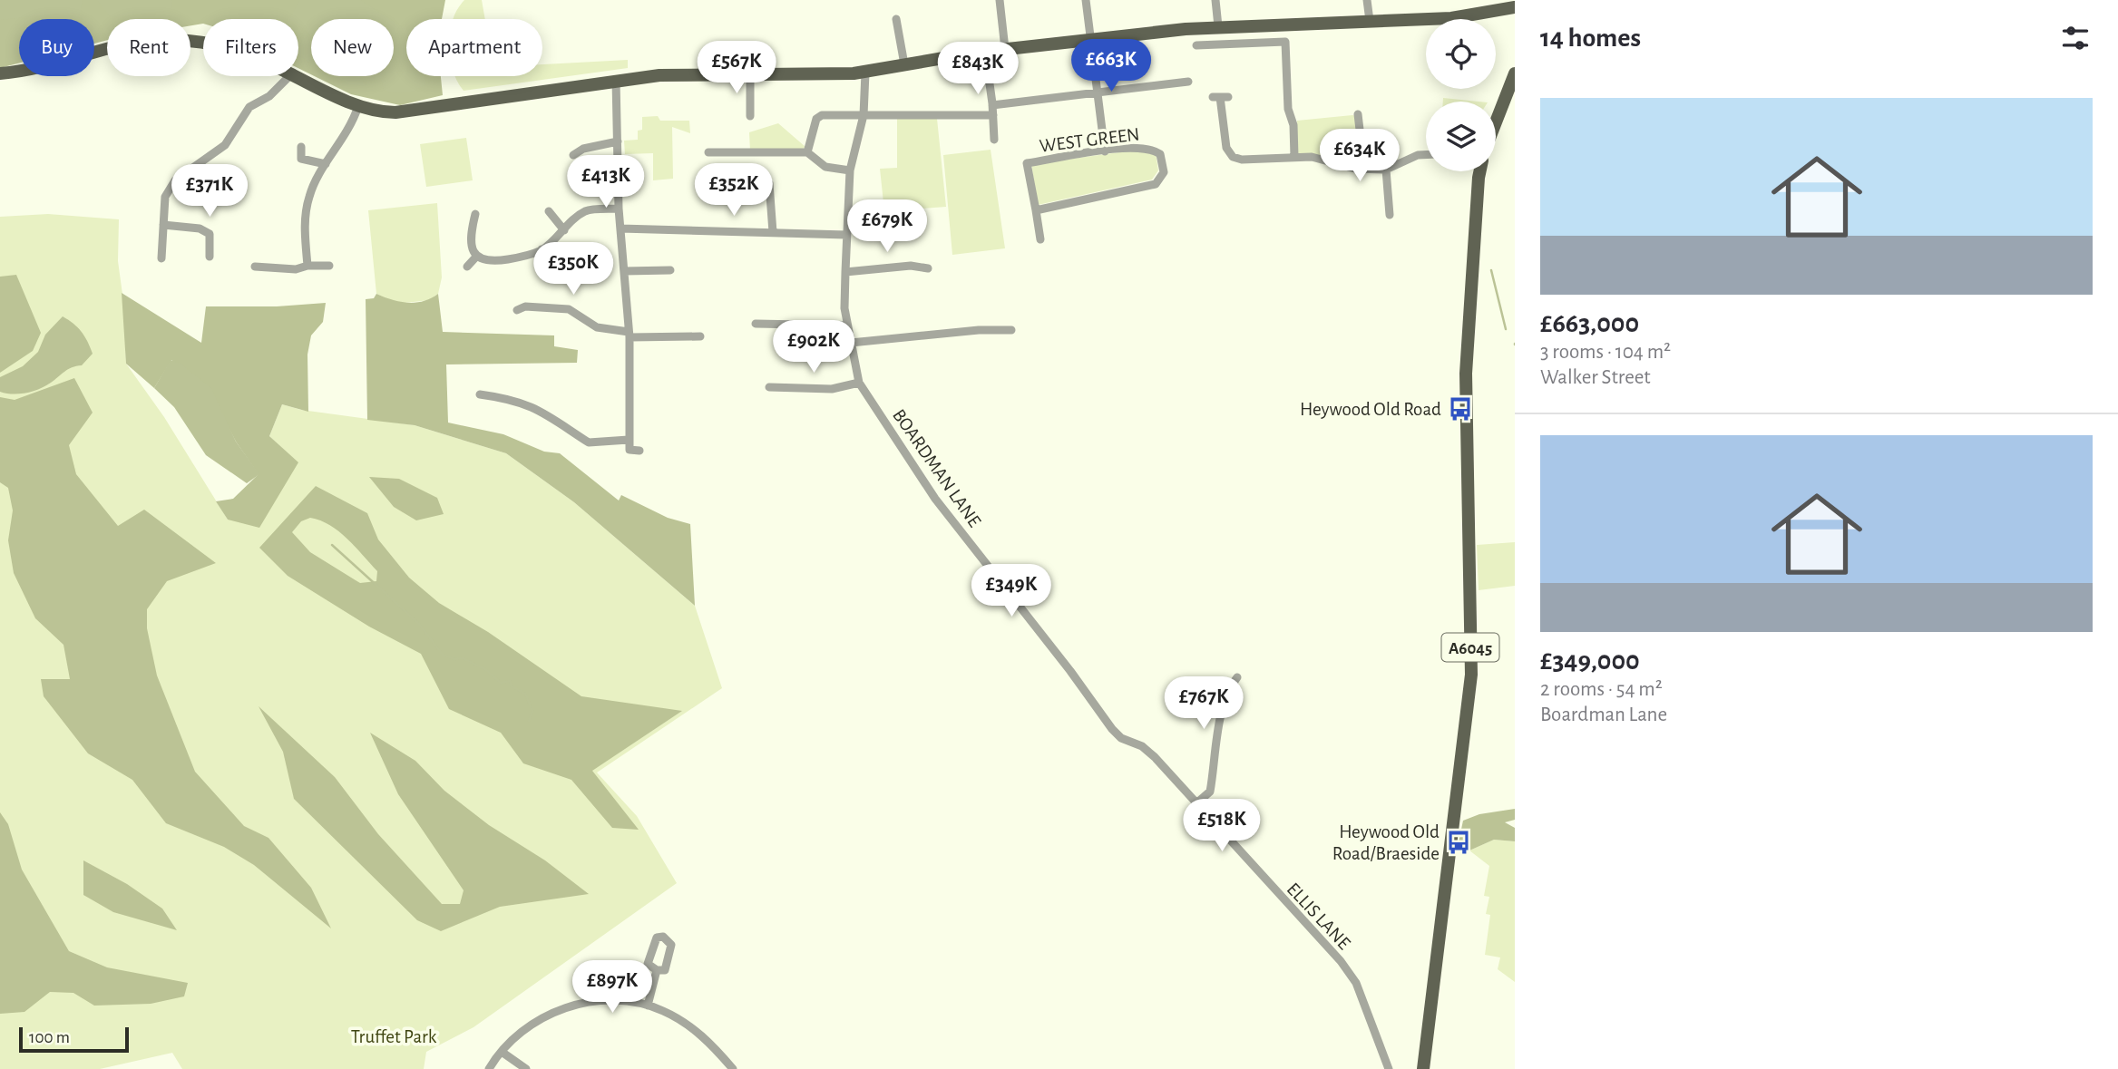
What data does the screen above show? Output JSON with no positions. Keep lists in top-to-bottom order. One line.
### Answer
{"streets":{"main road":["A6045"],"street":["WEST GREEN","BOARDMAN LANE","ELLIS LANE"]},"crossings":[["BOARDMAN LANE","ELLIS LANE"]],"parks":["Truffet Park"],"places":{"bus stop":["Heywood Old Road","Heywood Old Road/Braeside"]},"scale_bar":"100 m","page":{"heading":"14 homes","chip":["Buy","Rent","Filters","New","Apartment"],"price":["£663K","£567K","£843K","£634K","£413K","£352K","£371K","£679K","£350K","£902K","£349K","£767K","£518K","£897K"],"list":[{"name":"£663,000","note":"3 rooms · 104 m² · Walker Street"},{"name":"£349,000","note":"2 rooms · 54 m² · Boardman Lane"}],"scale":"100 m"}}
